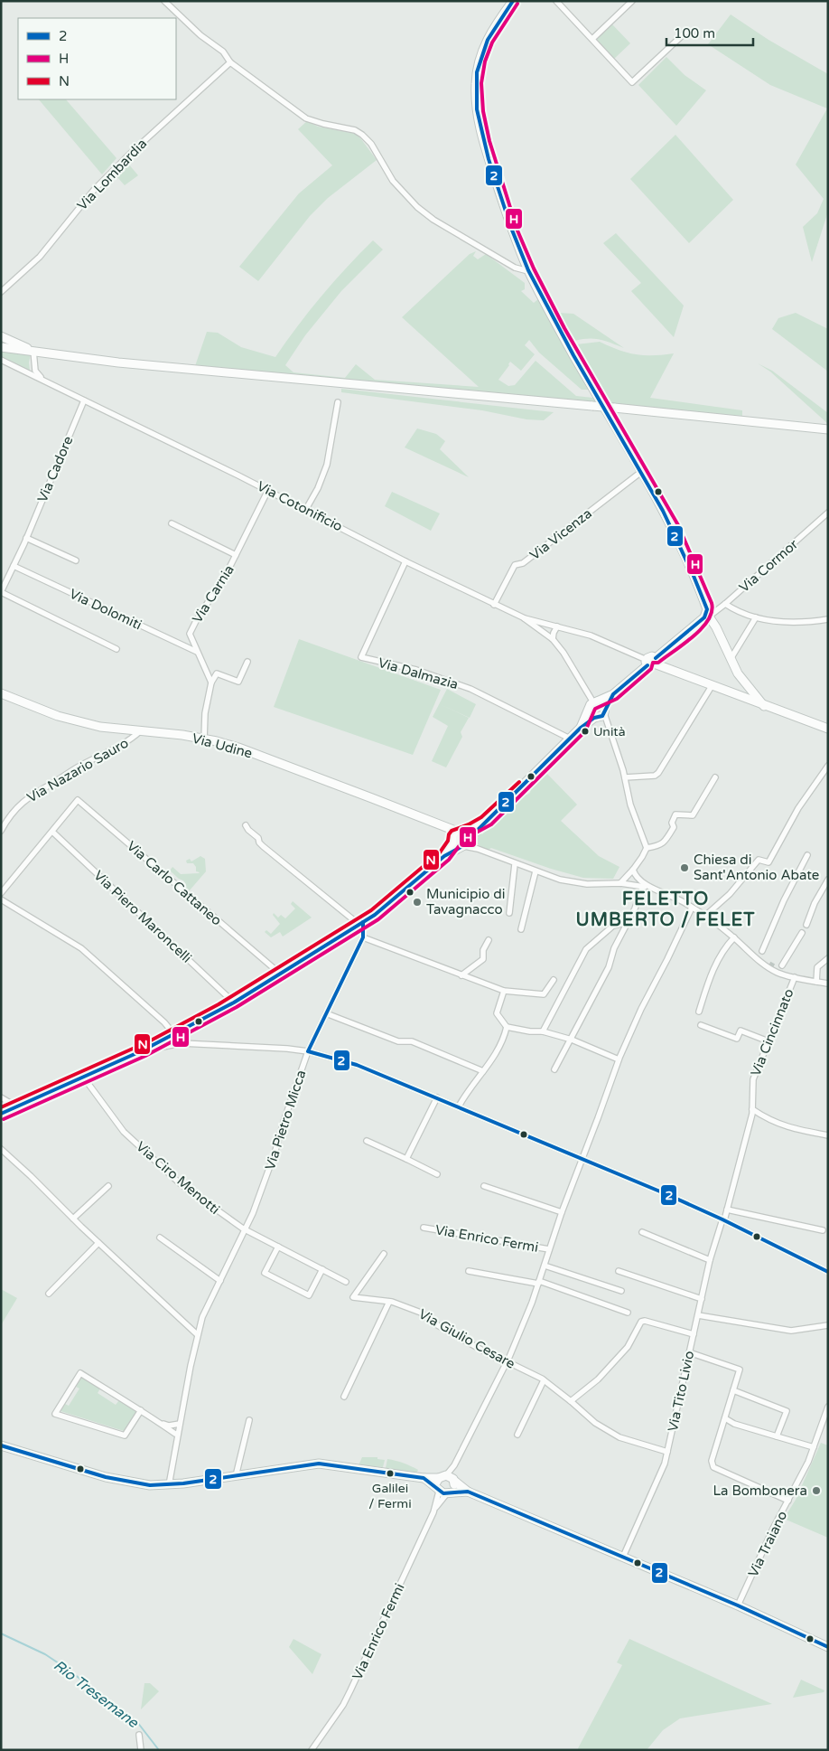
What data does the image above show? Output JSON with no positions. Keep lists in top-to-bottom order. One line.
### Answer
{"streets":{"street":["Via Lombardia","Via Cadore","Via Cotonificio","Via Vicenza","Via Cormor","Via Carnia","Via Dolomiti","Via Dalmazia","Via Udine","Via Nazario Sauro","Via Carlo Cattaneo","Via Piero Maroncelli","Via Cincinnato","Via Pietro Micca","Via Ciro Menotti","Via Enrico Fermi","Via Giulio Cesare","Via Tito Livio","Via Traiano"]},"crossings":[["Via Cadore","Via Cotonificio"],["Via Cadore","Via Dolomiti"],["Via Cotonificio","Via Vicenza"],["Via Cotonificio","Via Carnia"],["Via Cotonificio","Via Dalmazia"],["Via Carnia","Via Dolomiti"],["Via Udine","Via Nazario Sauro"],["Via Carlo Cattaneo","Via Piero Maroncelli"],["Via Cincinnato","Via Tito Livio"],["Via Pietro Micca","Via Ciro Menotti"],["Via Enrico Fermi","Via Giulio Cesare"],["Via Giulio Cesare","Via Tito Livio"]],"districts":["FELETTO UMBERTO / FELET"],"water":["Rio Tresemane"],"places":["Unità","Chiesa di Sant'Antonio Abate","Municipio di Tavagnacco","Galilei / Fermi","La Bombonera"],"lines":["transit line 2","transit line H","transit line N"],"legend":["2","H","N"],"scale_bar":"100 m"}
